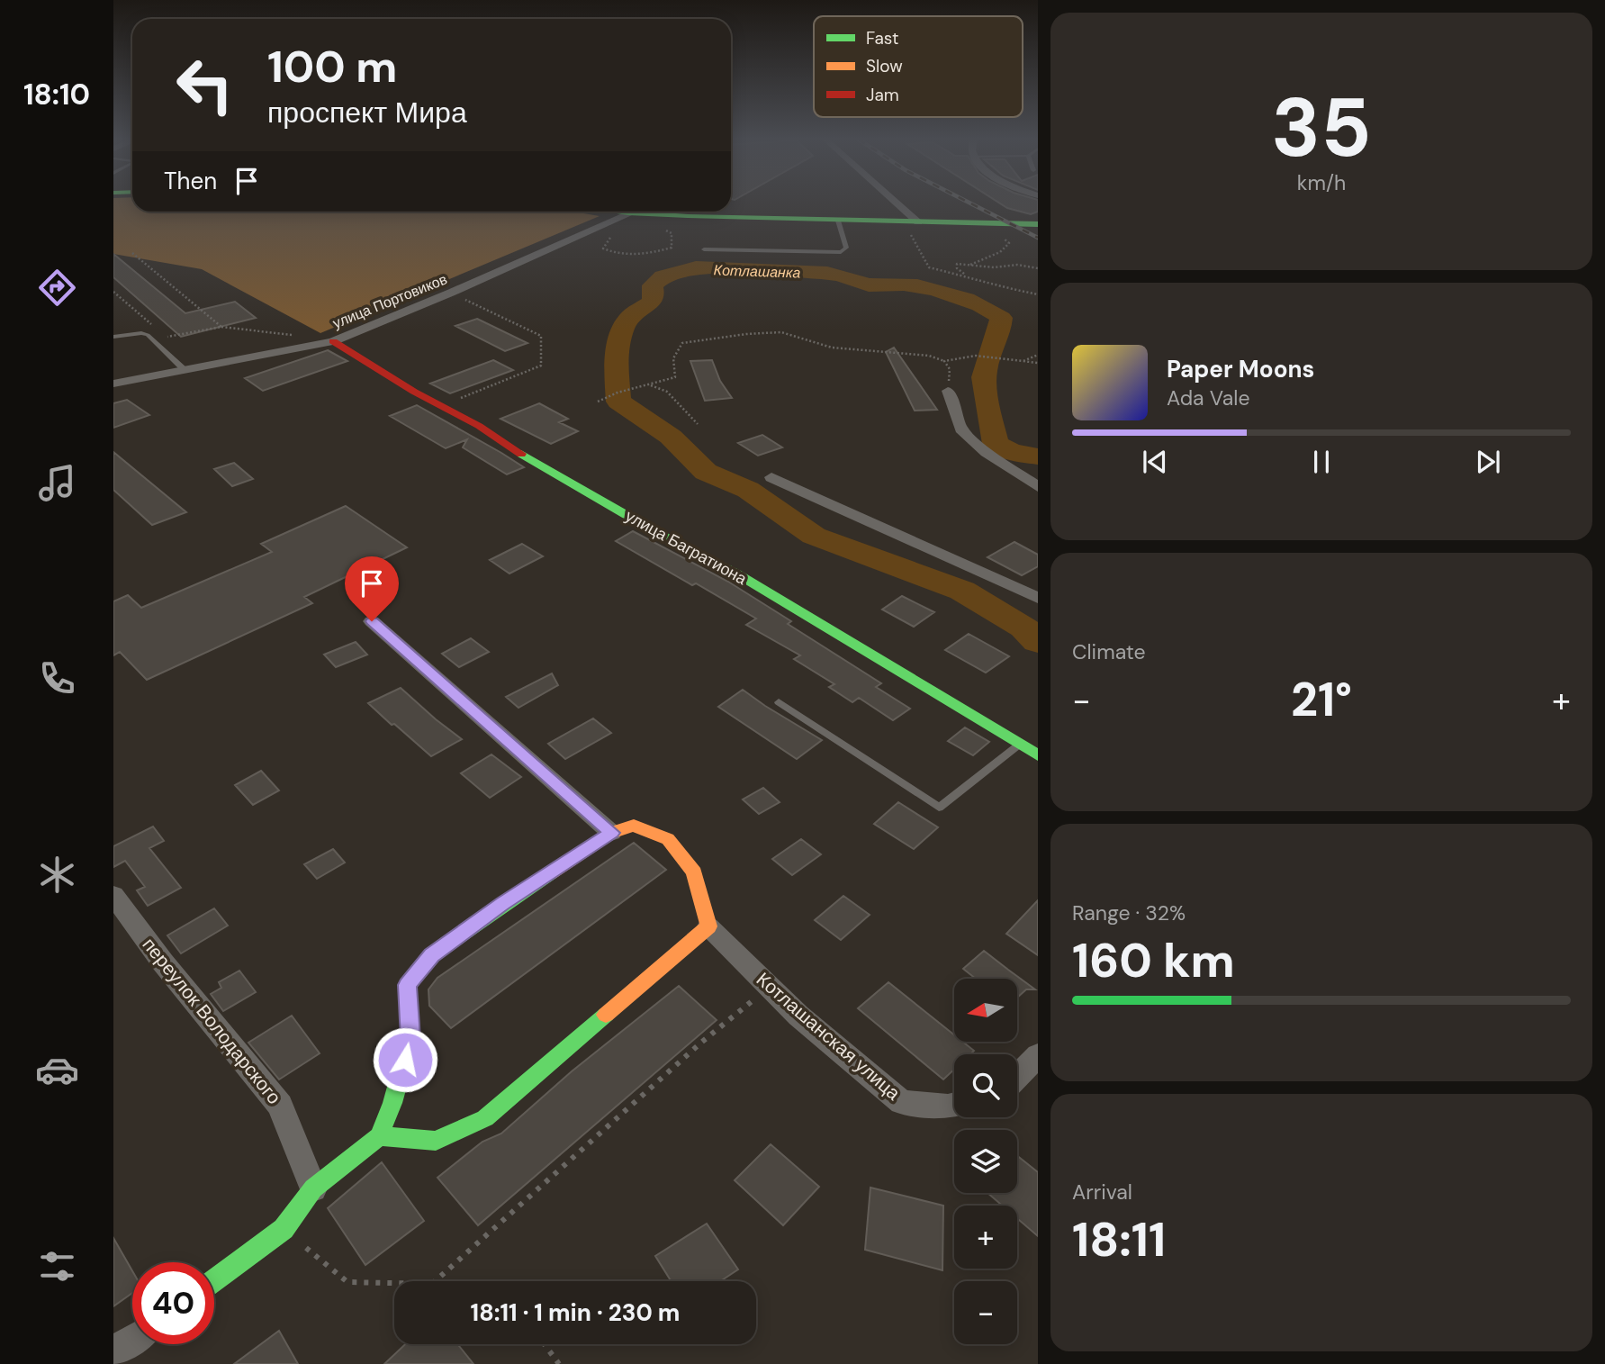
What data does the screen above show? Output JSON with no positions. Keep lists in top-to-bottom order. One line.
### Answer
{"streets":{"street":["улица Портовиков","улица Багратиона","переулок Володарского","Котлашанская улица"]},"crossings":[["улица Портовиков","улица Багратиона"]],"water":["Котлашанка"],"legend":["Fast","Slow","Jam"],"north":"left","page":{"tabs":"18:10","tile":[["35","km/h"],"Climate",["Range · 32%","160 km"],["Arrival","18:11"]],"turn":["100 m","проспект Мира"],"then":"Then","song":["Paper Moons","Ada Vale"],"heat":["−","21°","+"],"map_buttons":["+","−"],"limit":"40","trip":"18:11 · 1 min · 230 m"}}
